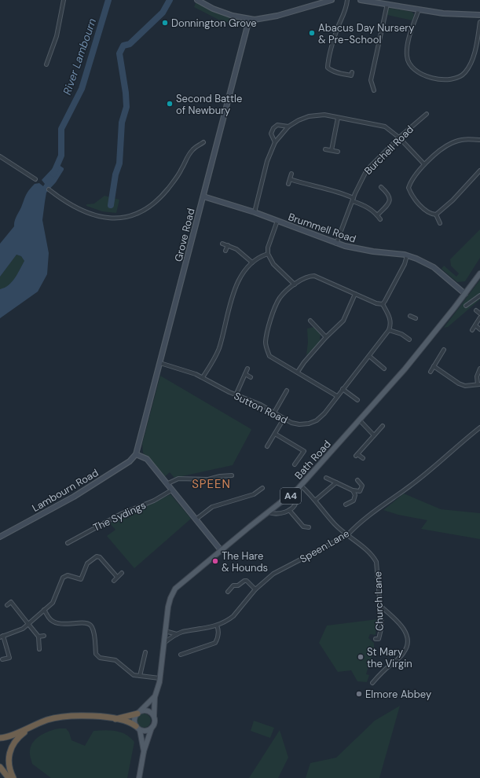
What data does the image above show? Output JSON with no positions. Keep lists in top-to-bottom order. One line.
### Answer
{"streets":{"main road":["Bath Road","A4"],"street":["Burchell Road","Brummell Road","Grove Road","Sutton Road","Lambourn Road","The Sydings","Speen Lane","Church Lane"]},"crossings":[["Burchell Road","Brummell Road"],["Brummell Road","Grove Road"],["Brummell Road","Bath Road"],["Brummell Road","A4"],["Grove Road","Sutton Road"],["Grove Road","Lambourn Road"],["Bath Road","A4"],["Bath Road","Speen Lane"],["Bath Road","Church Lane"],["Speen Lane","Church Lane"]],"districts":["SPEEN"],"water":["River Lambourn"],"places":["Donnington Grove","Abacus Day Nursery & Pre-School","Second Battle of Newbury","The Hare & Hounds","St Mary the Virgin","Elmore Abbey"]}
